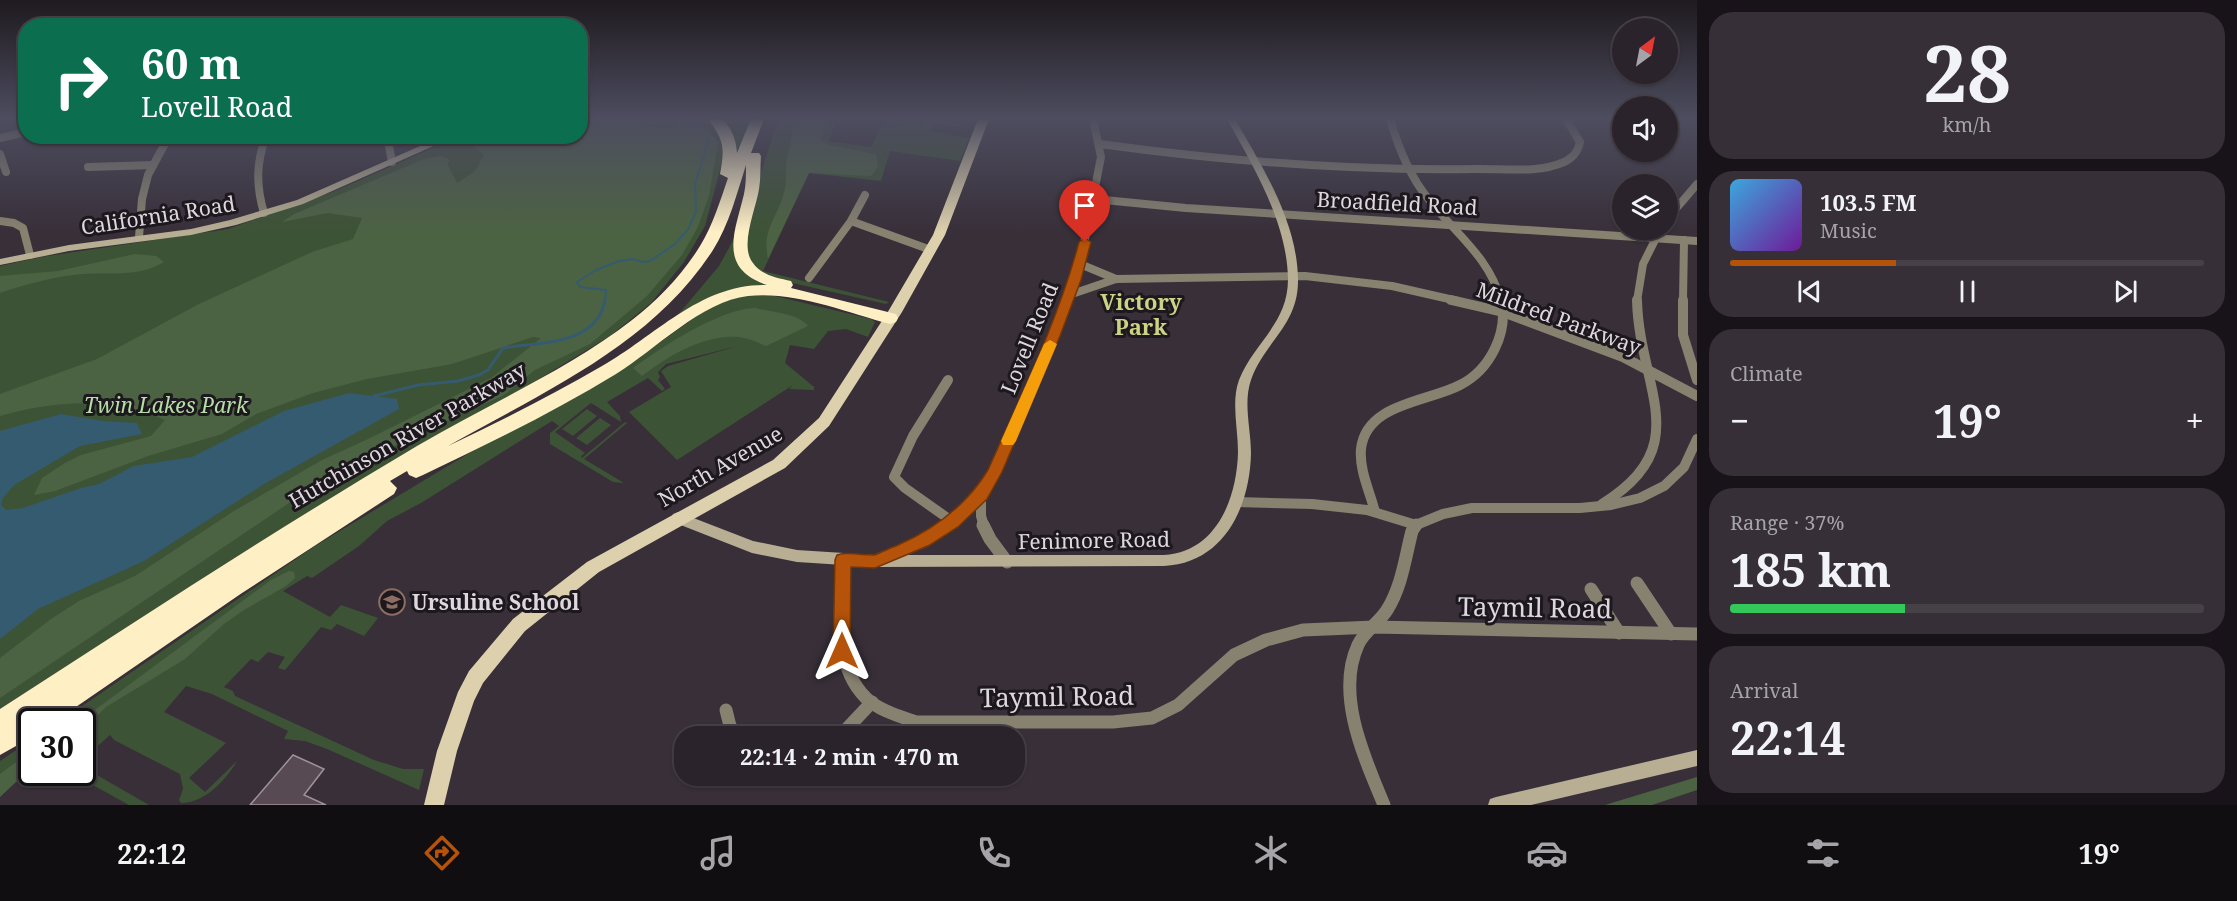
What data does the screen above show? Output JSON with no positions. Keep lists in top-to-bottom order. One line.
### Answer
{"streets":{"highway":["Hutchinson River Parkway"],"main road":["North Avenue"],"street":["Broadfield Road","California Road","Mildred Parkway","Lovell Road","Fenimore Road","Taymil Road"]},"crossings":[["Broadfield Road","Lovell Road"],["Broadfield Road","Fenimore Road"],["Mildred Parkway","Lovell Road"],["Mildred Parkway","Fenimore Road"],["Lovell Road","North Avenue"],["Lovell Road","Fenimore Road"],["Lovell Road","Taymil Road"]],"districts":["Victory Park"],"parks":["Twin Lakes Park"],"places":{"school or university":["Ursuline School"]},"north":"top right","page":{"tile":[["28","km/h"],"Climate",["Range · 37%","185 km"],["Arrival","22:14"]],"turn":["60 m","Lovell Road"],"song":["103.5 FM","Music"],"heat":["−","19°","+"],"limit":"30","trip":"22:14 · 2 min · 470 m","tabs":["22:12","19°"]}}
